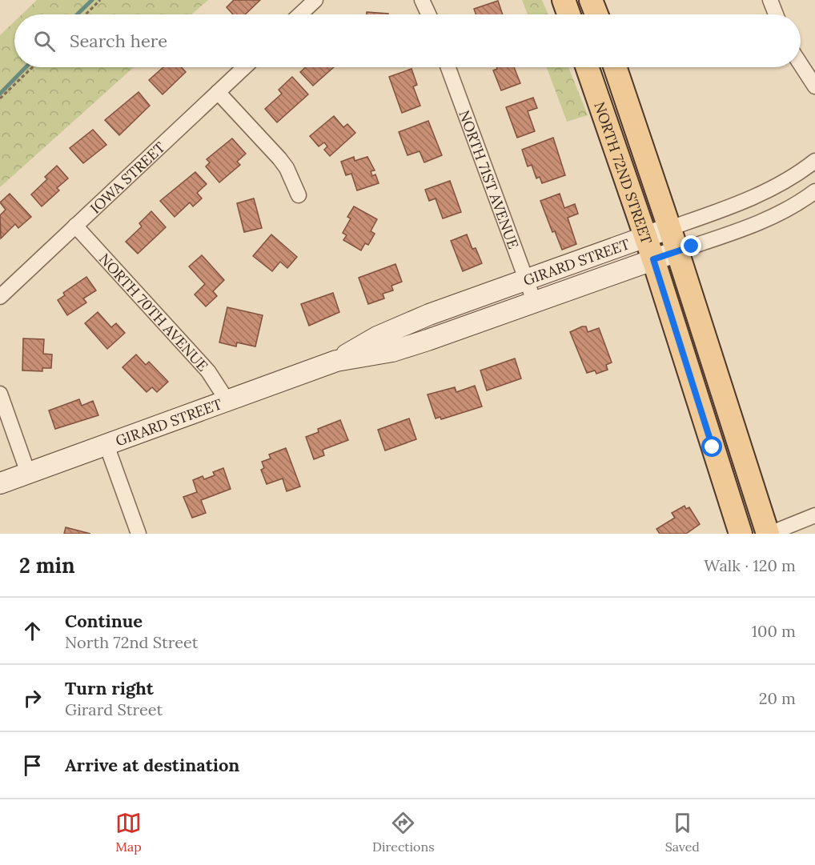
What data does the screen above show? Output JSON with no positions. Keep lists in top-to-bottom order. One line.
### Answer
{"streets":{"main road":["NORTH 72ND STREET"],"street":["IOWA STREET","NORTH 71ST AVENUE","GIRARD STREET","NORTH 70TH AVENUE"]},"crossings":[["NORTH 72ND STREET","GIRARD STREET"],["IOWA STREET","NORTH 70TH AVENUE"],["NORTH 71ST AVENUE","GIRARD STREET"],["GIRARD STREET","NORTH 70TH AVENUE"]],"page":{"search":"Search here","heading":["2 min","Walk · 120 m"],"list":[["Continue","North 72nd Street","100 m"],["Turn right","Girard Street","20 m"],"Arrive at destination"],"nav":["Map","Directions","Saved"]}}
